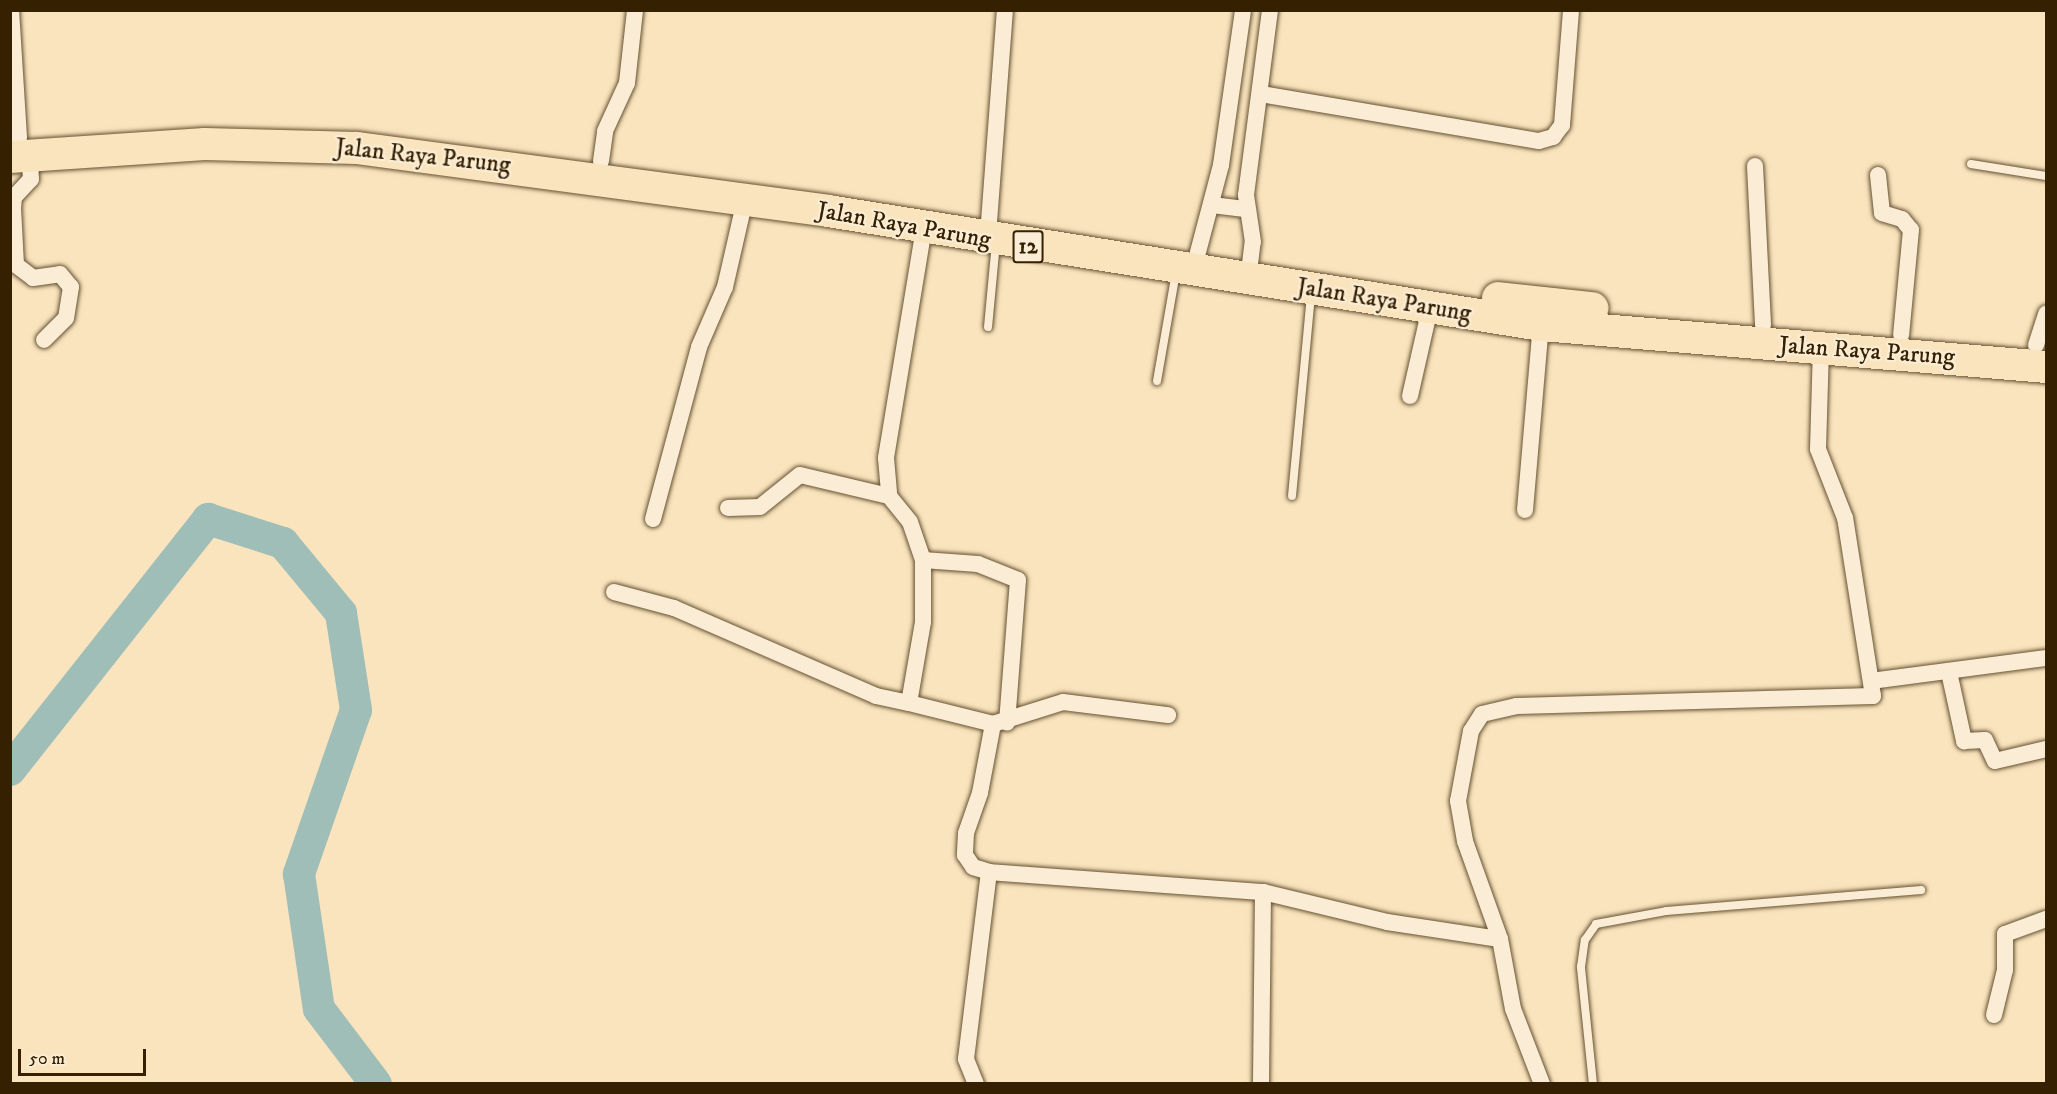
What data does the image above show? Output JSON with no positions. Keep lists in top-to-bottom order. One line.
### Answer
{"streets":{"highway":["Jalan Raya Parung","12"]},"scale_bar":"50 m"}
